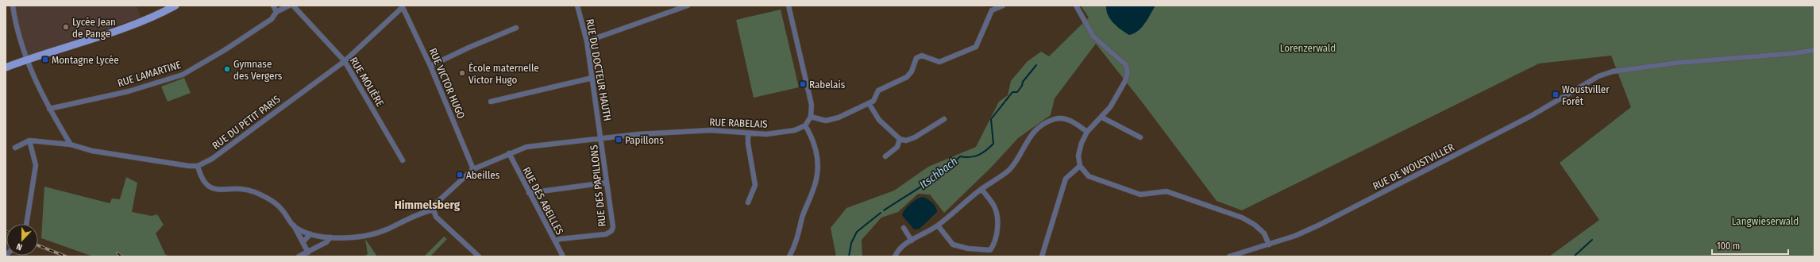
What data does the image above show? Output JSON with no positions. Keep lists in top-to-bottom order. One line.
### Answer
{"streets":{"street":["RUE DU DOCTEUR HAUTH","RUE LAMARTINE","RUE MOLIÈRE","RUE VICTOR HUGO","RUE DU PETIT PARIS","RUE RABELAIS","RUE DE WOUSTVILLER","RUE DES PAPILLONS","RUE DES ABEILLES"]},"crossings":[["RUE DU DOCTEUR HAUTH","RUE RABELAIS"],["RUE DU DOCTEUR HAUTH","RUE DES PAPILLONS"],["RUE MOLIÈRE","RUE DU PETIT PARIS"],["RUE VICTOR HUGO","RUE DU PETIT PARIS"],["RUE VICTOR HUGO","RUE RABELAIS"],["RUE RABELAIS","RUE DES PAPILLONS"],["RUE RABELAIS","RUE DES ABEILLES"],["RUE DES PAPILLONS","RUE DES ABEILLES"]],"districts":["Himmelsberg"],"water":["Itschbach"],"parks":["Lorenzerwald","Langwieserwald"],"places":{"other":["Lycée Jean de Pange","Gymnase des Vergers","École maternelle Victor Hugo"],"transit":["Montagne Lycée","Rabelais","Woustviller Forêt","Papillons","Abeilles"]},"scale_bar":"100 m","north":"bottom"}
